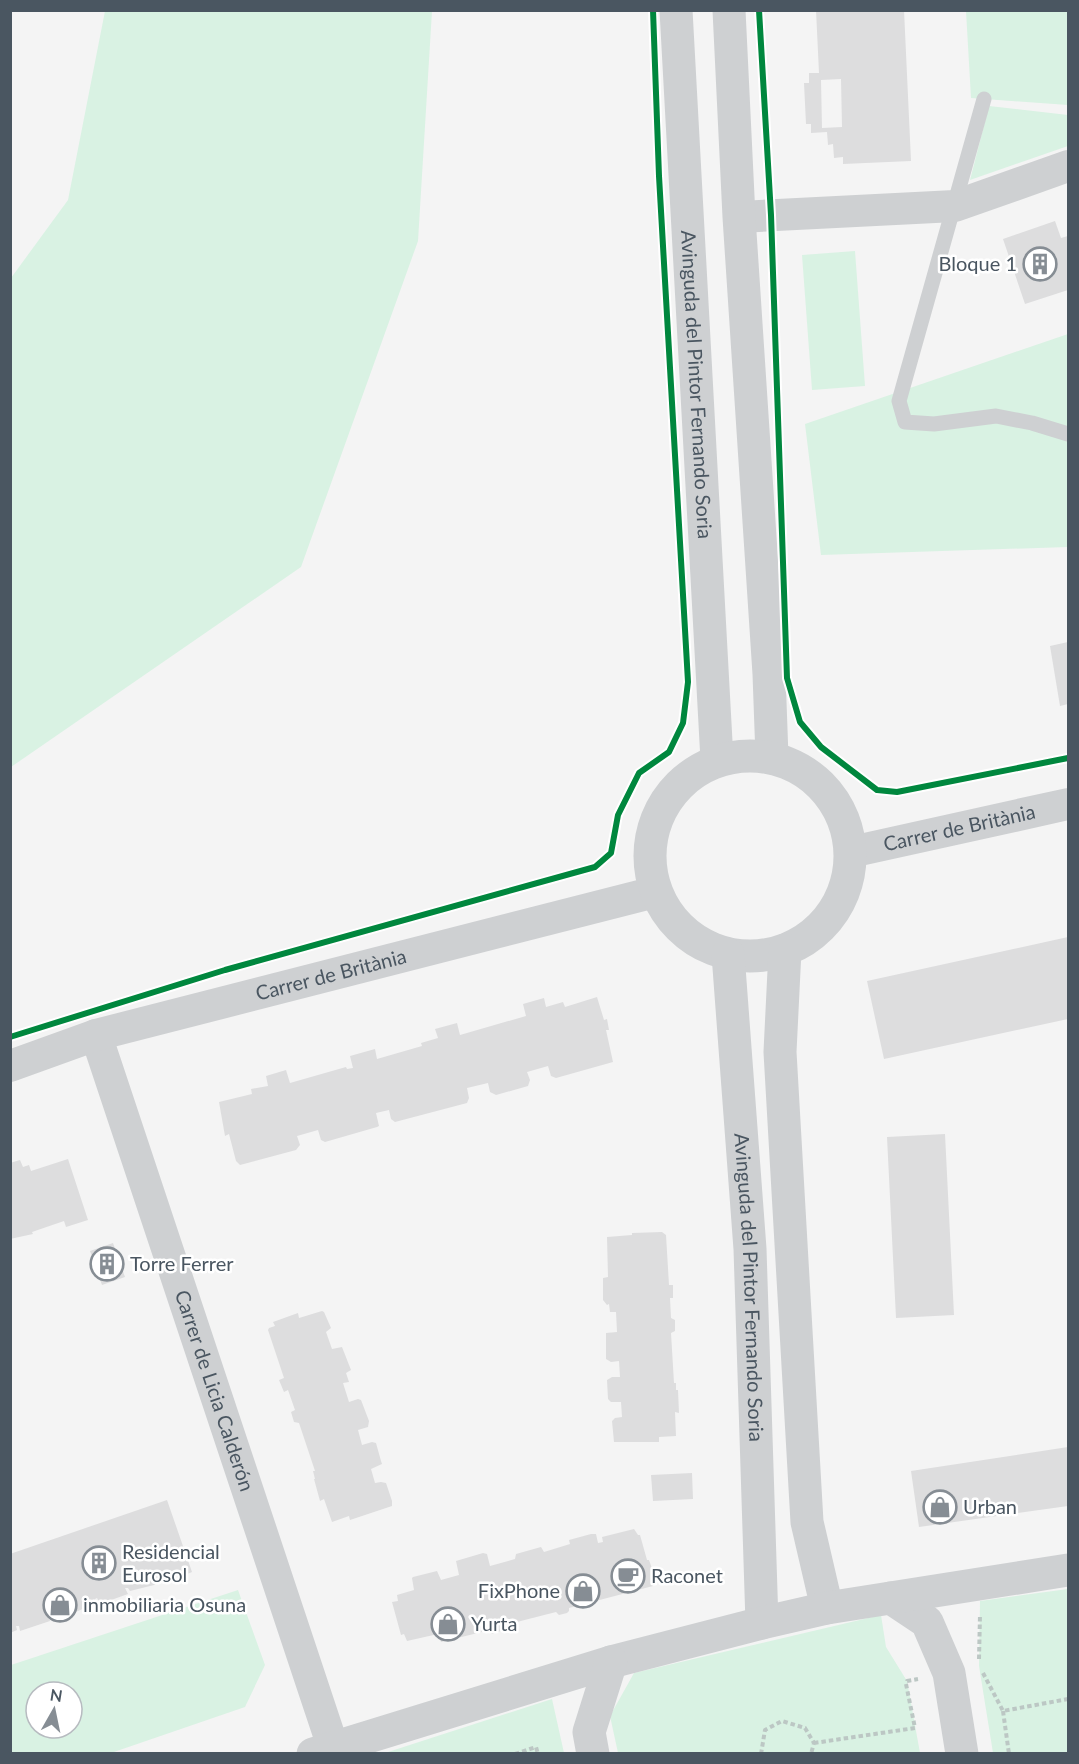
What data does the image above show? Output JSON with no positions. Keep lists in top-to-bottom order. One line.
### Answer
{"streets":{"street":["Avinguda del Pintor Fernando Soria","Carrer de Britània","Carrer de Licia Calderón"]},"crossings":[["Avinguda del Pintor Fernando Soria","Carrer de Britània"],["Carrer de Britània","Carrer de Licia Calderón"]],"places":{"building":["Bloque 1","Torre Ferrer","Residencial Eurosol"],"shop":["Urban","FixPhone","inmobiliaria Osuna","Yurta"],"cafe":["Raconet"]},"north":"top"}
